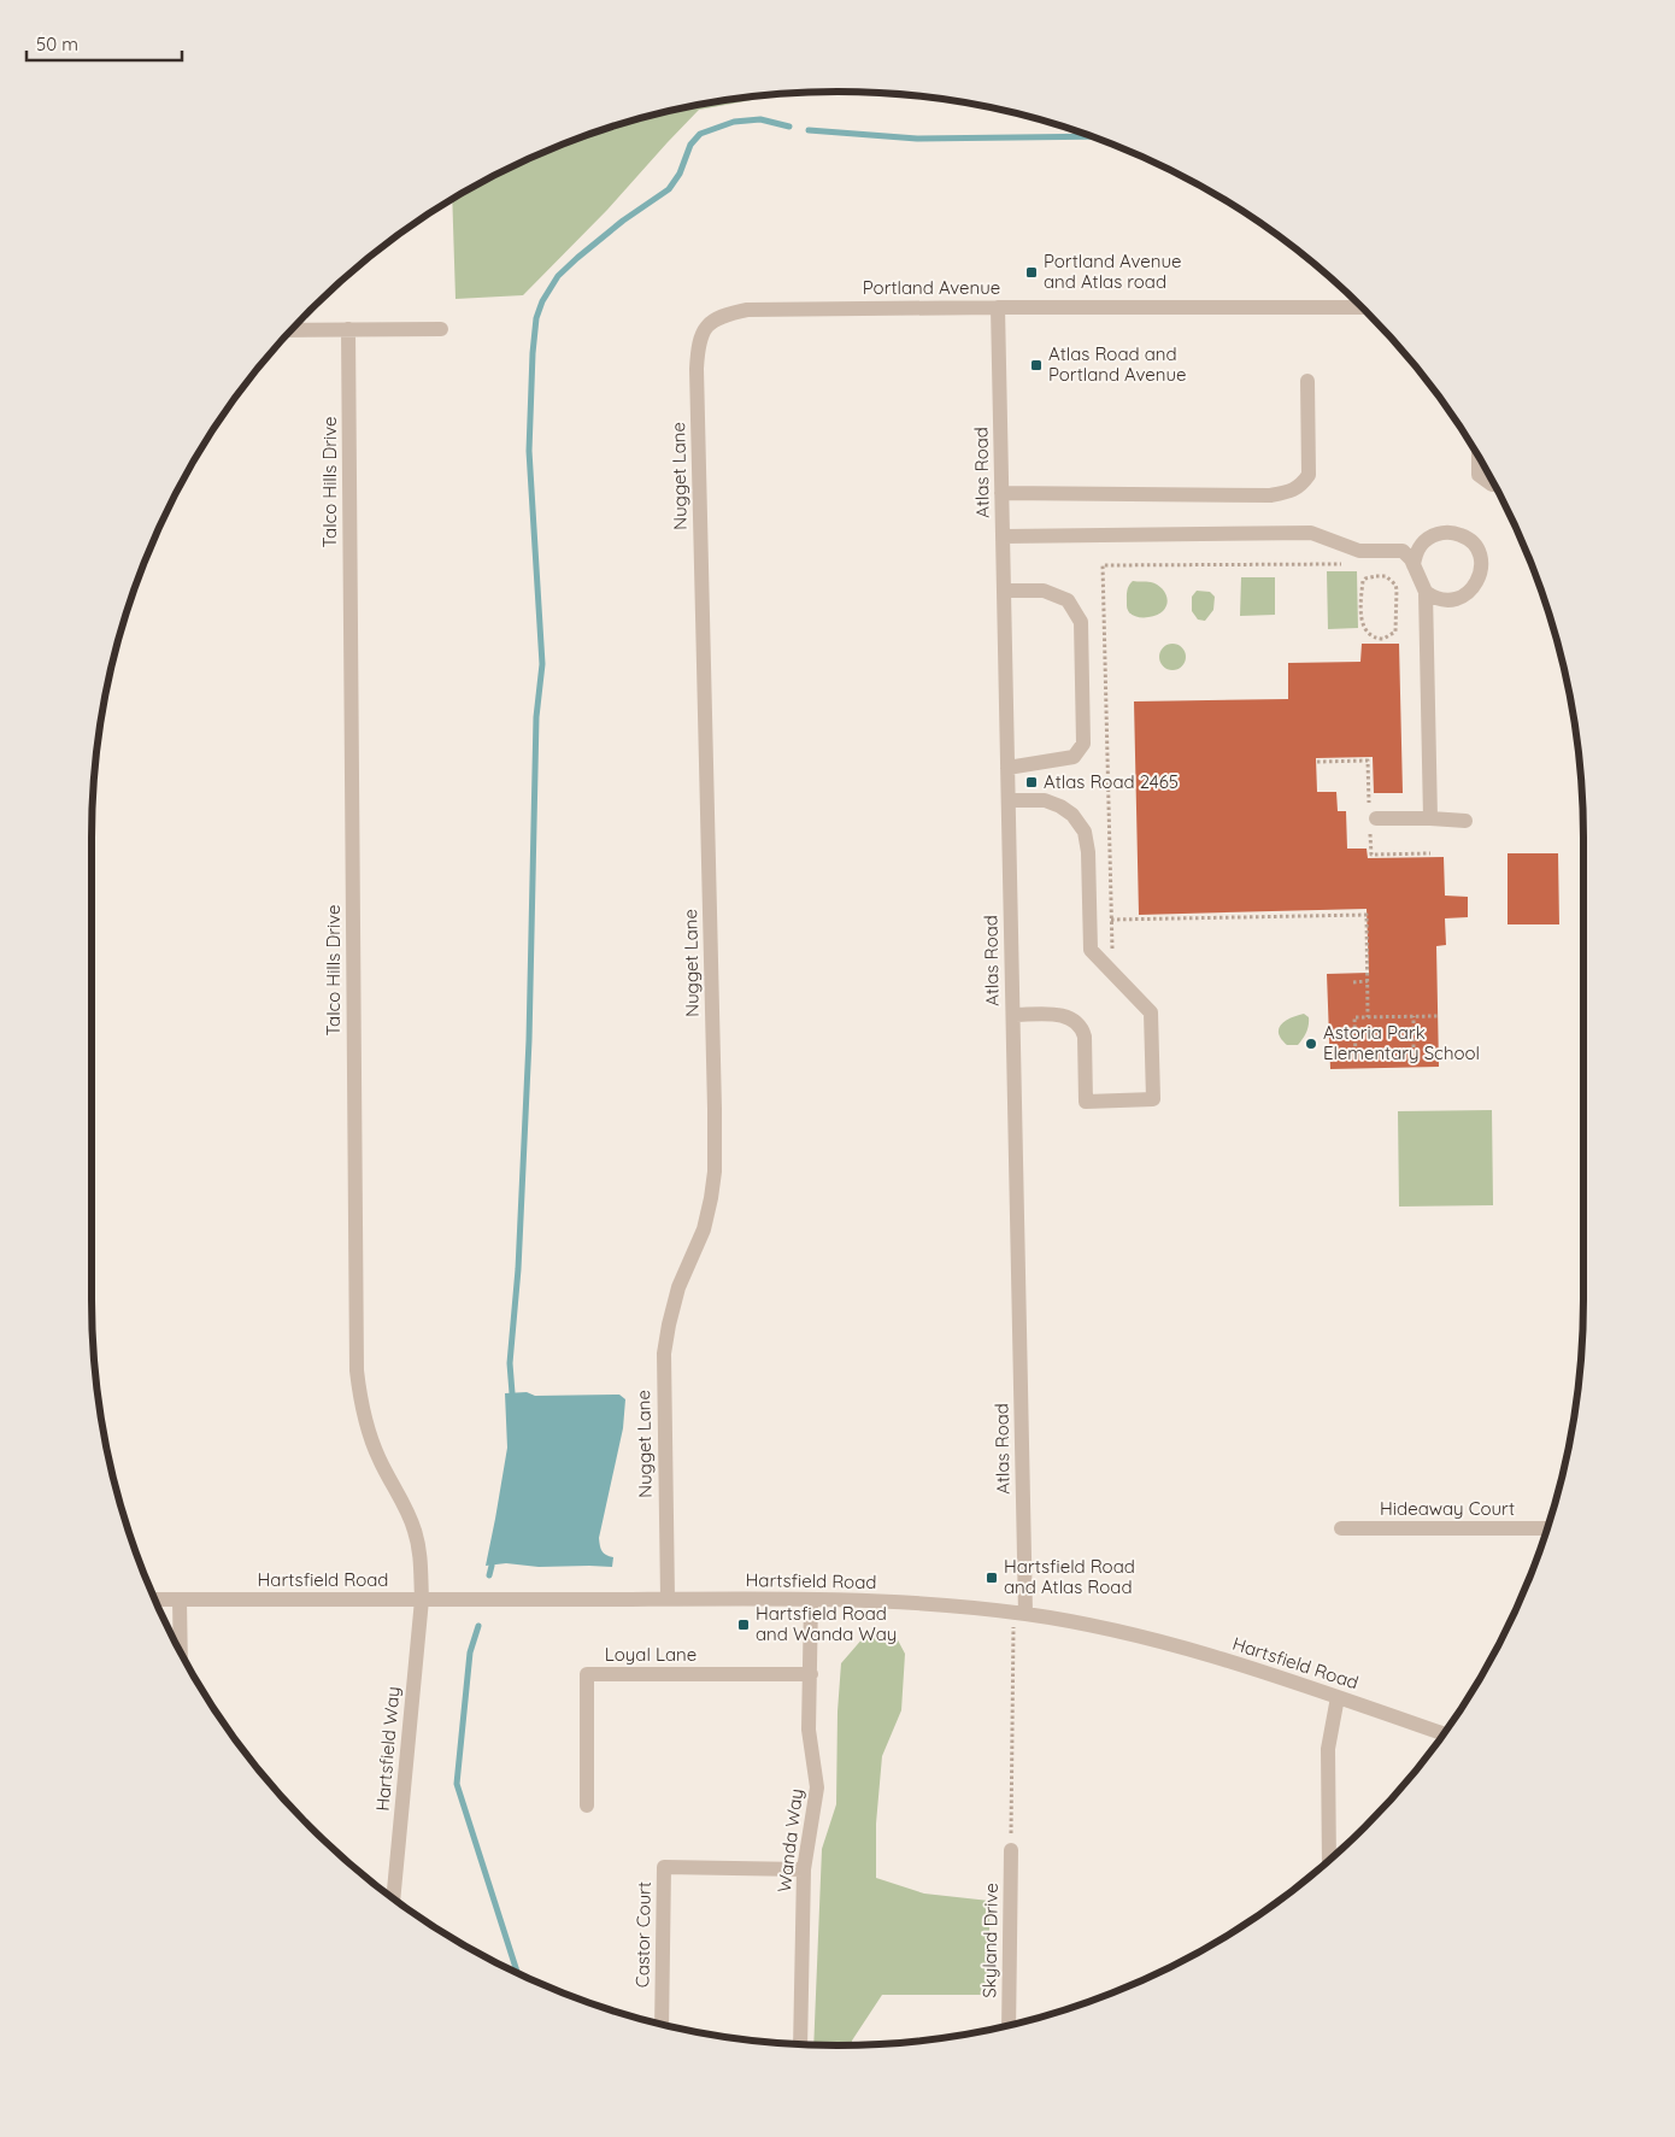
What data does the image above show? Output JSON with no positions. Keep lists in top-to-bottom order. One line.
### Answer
{"streets":{"street":["Portland Avenue","Atlas Road","Nugget Lane","Talco Hills Drive","Hideaway Court","Hartsfield Road","Loyal Lane","Hartsfield Way","Wanda Way","Castor Court","Skyland Drive"]},"crossings":[["Portland Avenue","Atlas Road"],["Portland Avenue","Nugget Lane"],["Atlas Road","Hartsfield Road"],["Nugget Lane","Hartsfield Road"],["Talco Hills Drive","Hartsfield Road"],["Talco Hills Drive","Hartsfield Way"],["Hartsfield Road","Hartsfield Way"],["Hartsfield Road","Wanda Way"],["Loyal Lane","Wanda Way"],["Wanda Way","Castor Court"]],"places":{"transit":["Portland Avenue and Atlas road","Atlas Road and Portland Avenue","Atlas Road 2465","Hartsfield Road and Atlas Road","Hartsfield Road and Wanda Way"],"other":["Astoria Park Elementary School"]},"scale_bar":"50 m"}
